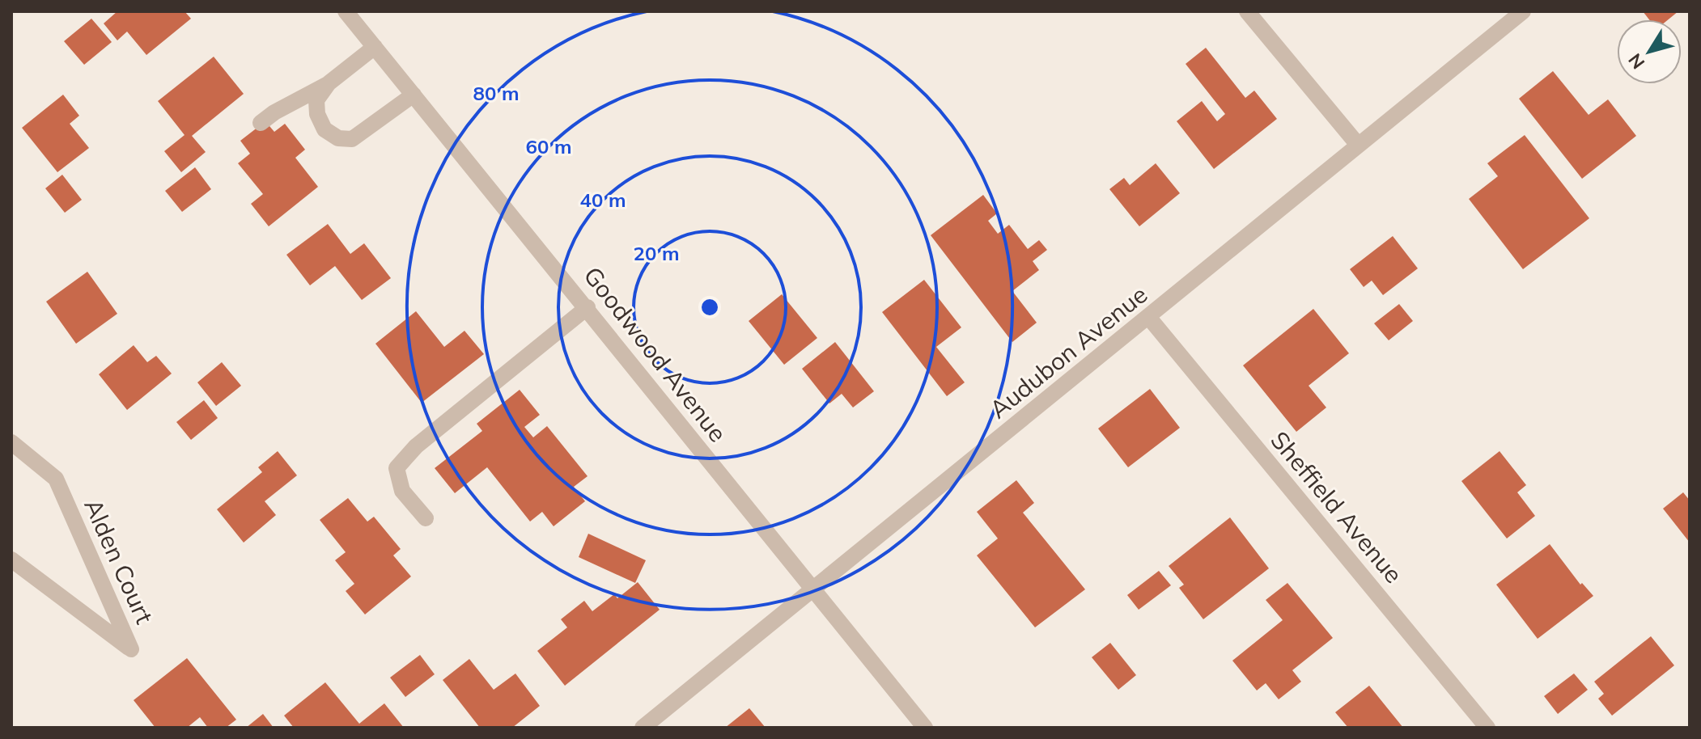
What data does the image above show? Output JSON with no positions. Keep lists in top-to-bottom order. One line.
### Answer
{"streets":{"street":["Audubon Avenue","Goodwood Avenue","Sheffield Avenue","Alden Court"]},"crossings":[["Audubon Avenue","Goodwood Avenue"],["Audubon Avenue","Sheffield Avenue"]],"north":"bottom left","rings":["80 m","60 m","40 m","20 m"]}
